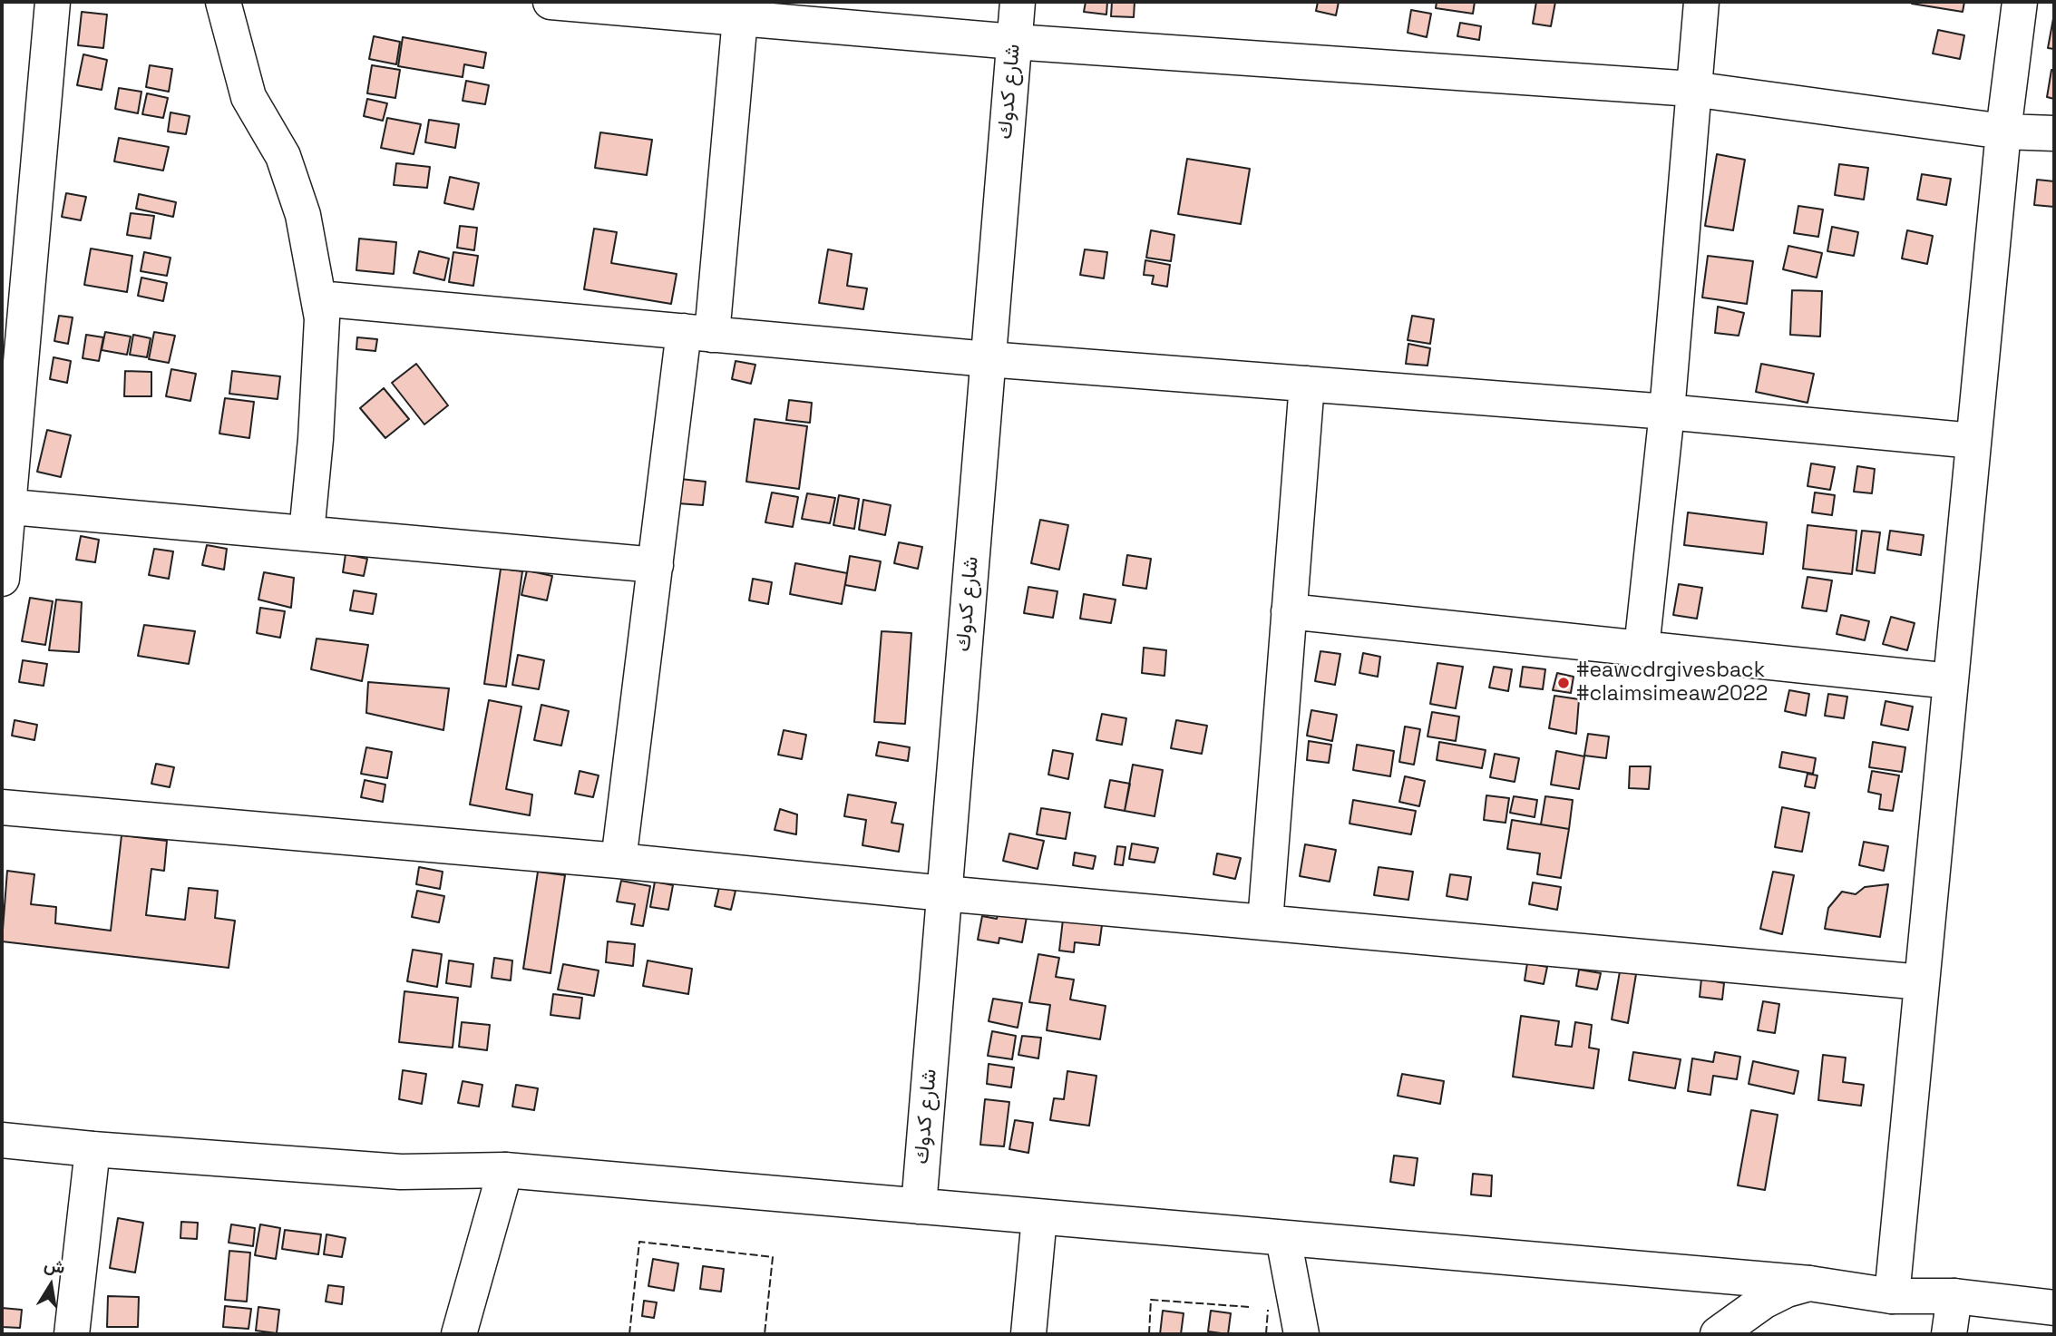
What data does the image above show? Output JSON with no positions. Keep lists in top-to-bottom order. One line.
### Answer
{"streets":{"street":["شارع كدوك"]},"places":["#eawcdrgivesback #claimsimeaw2022"],"north":"top"}
